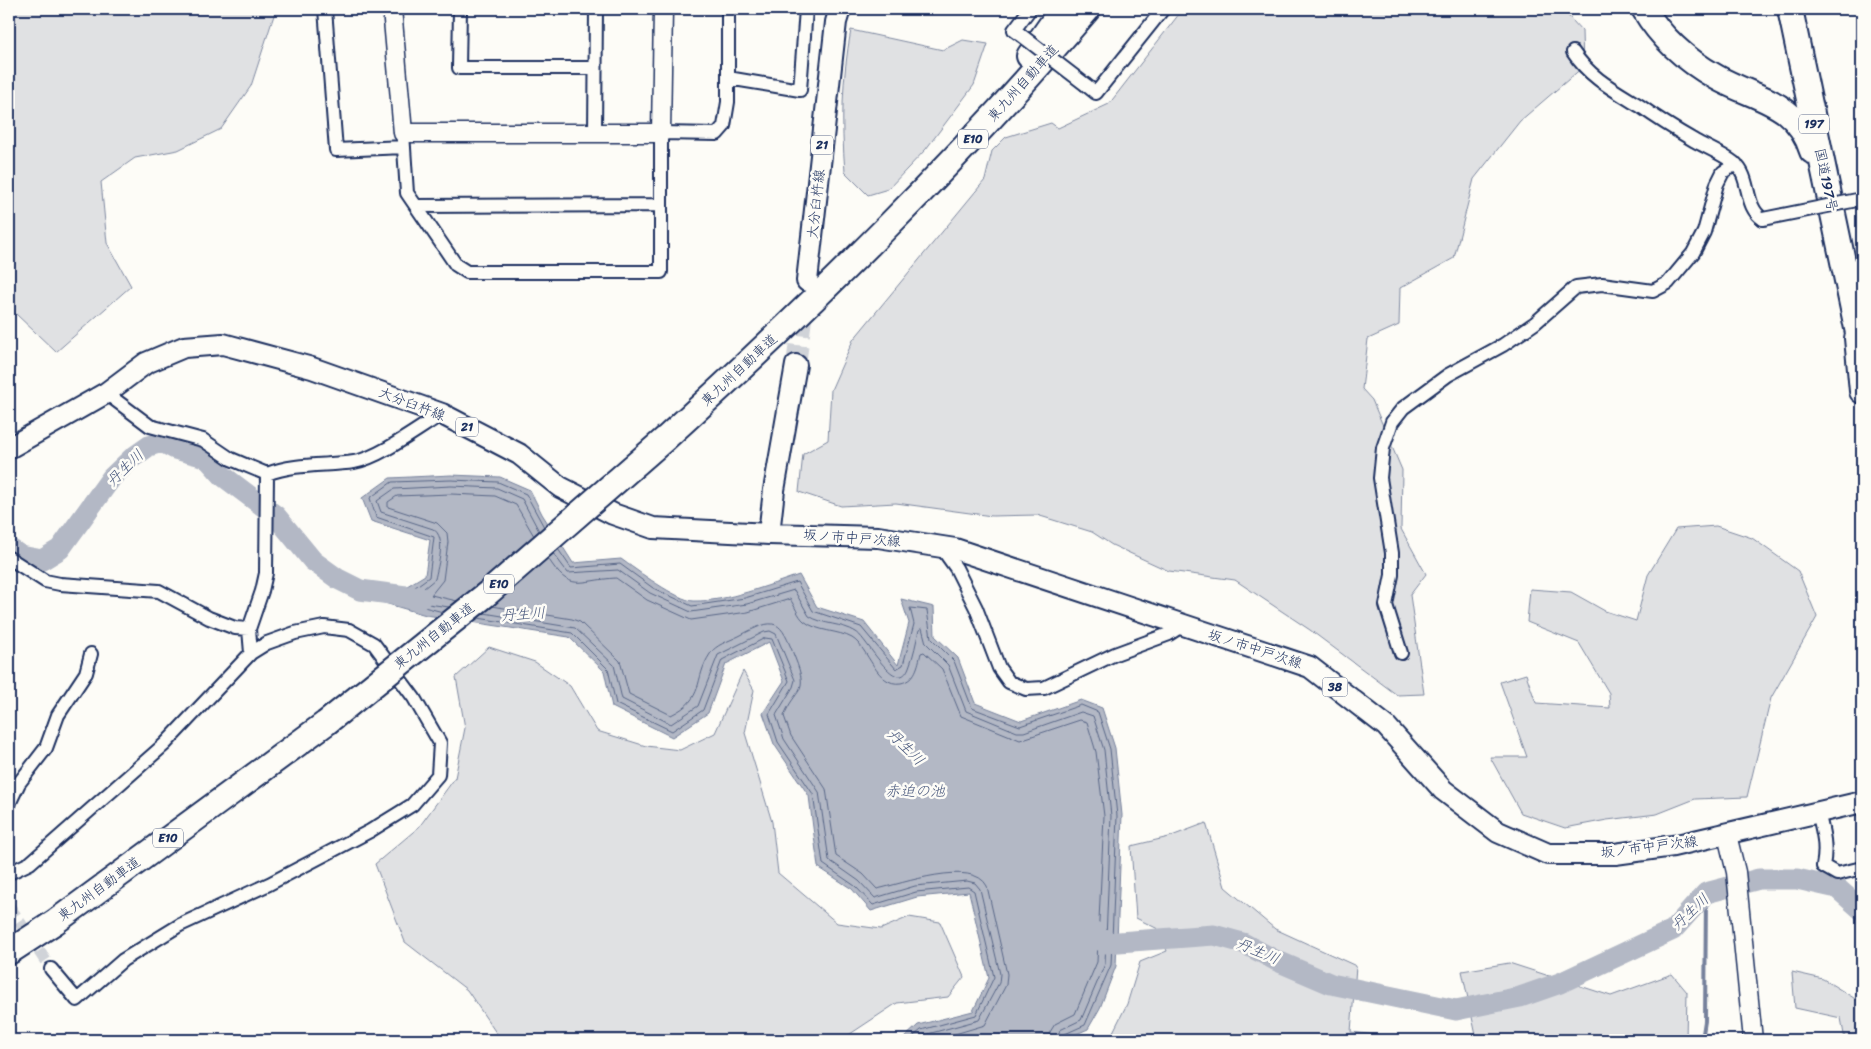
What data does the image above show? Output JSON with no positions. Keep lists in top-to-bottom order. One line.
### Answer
{"streets":{"highway":["東九州自動車道","197","E10","国道197号"],"main road":["21","大分臼杵線","坂ノ市中戸次線","38"]},"crossings":[["大分臼杵線","坂ノ市中戸次線"]],"water":["丹生川","赤迫の池"]}
